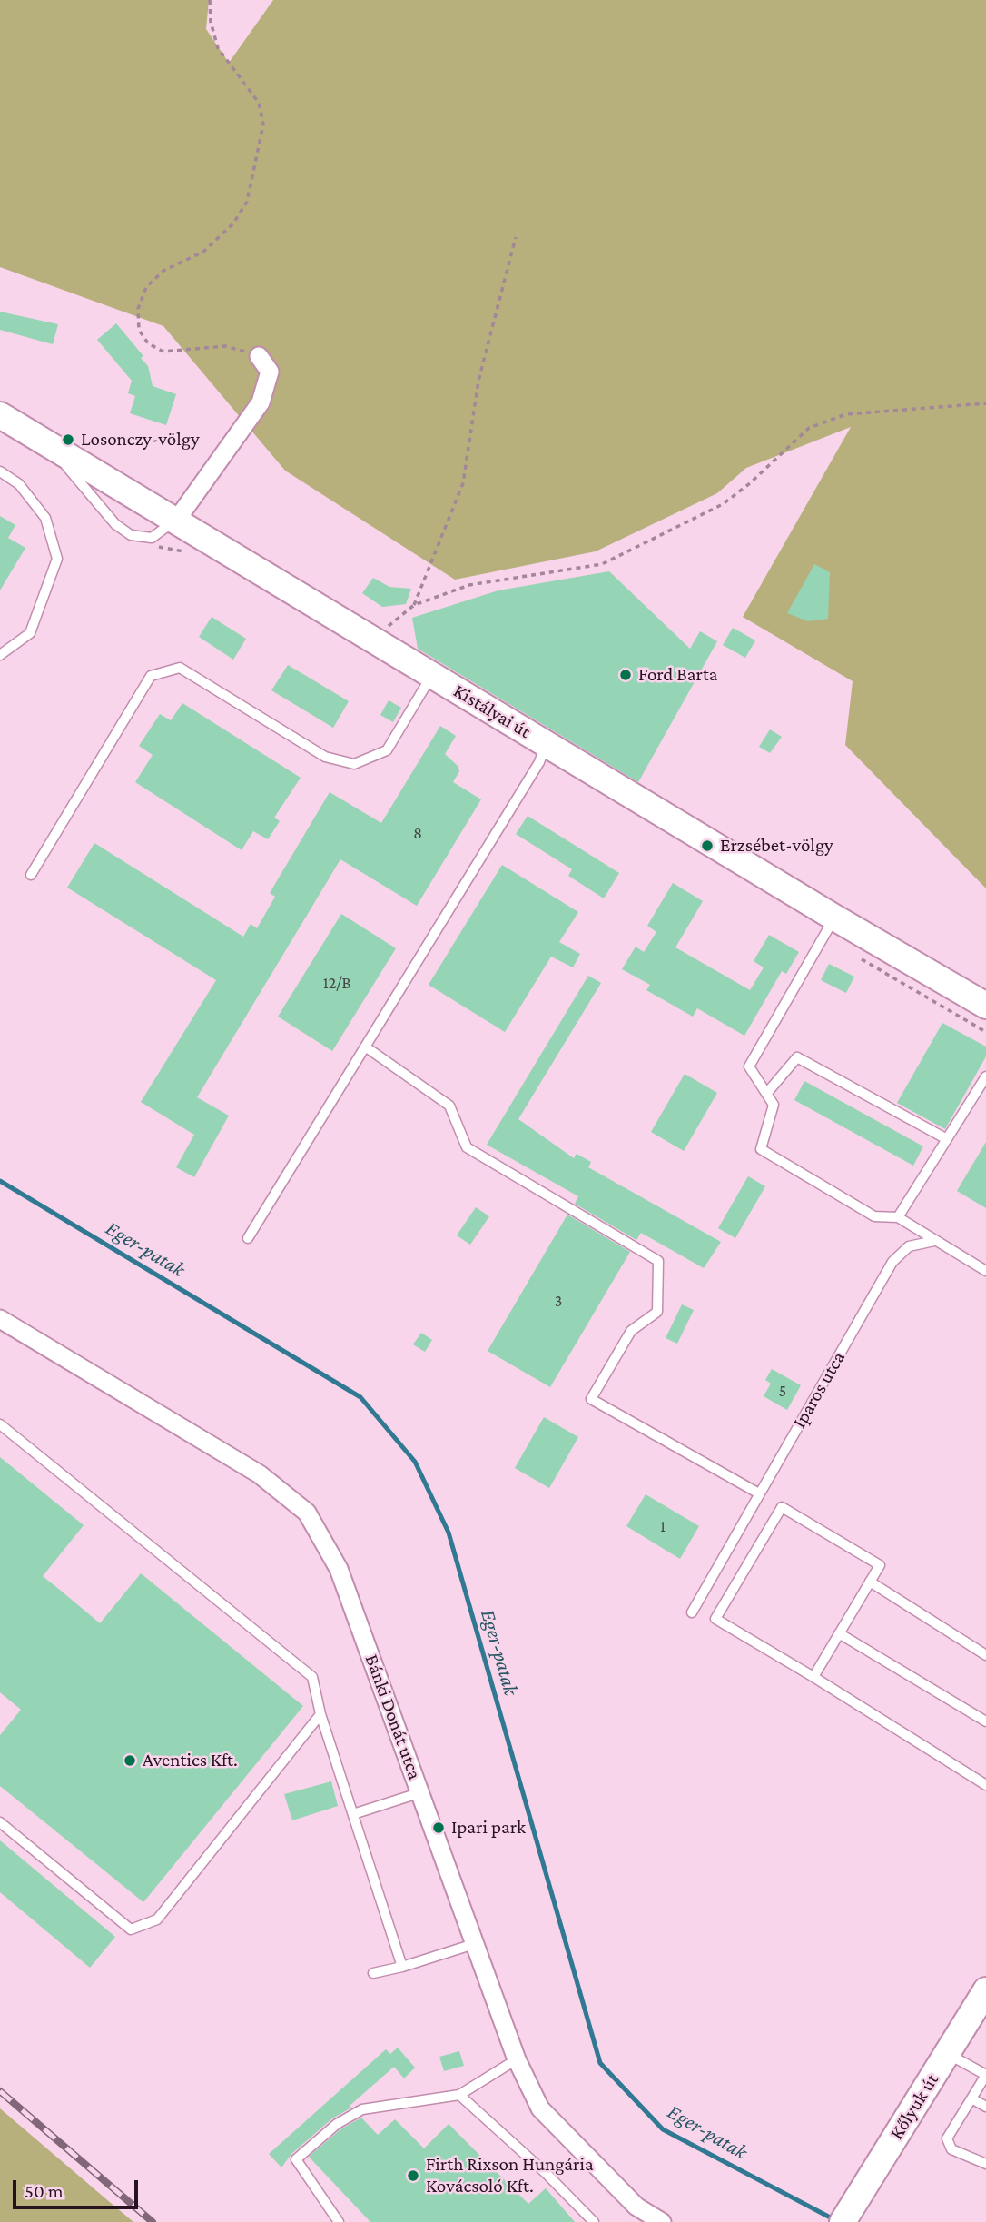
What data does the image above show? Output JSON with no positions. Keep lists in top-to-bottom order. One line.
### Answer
{"streets":{"main road":["Kistályai út","Kőlyuk út"],"street":["Bánki Donát utca"],"lane":["Iparos utca"]},"water":["Eger-patak"],"places":["Losonczy-völgy","Ford Barta","Erzsébet-völgy","Aventics Kft.","Ipari park","Firth Rixson Hungária Kovácsoló Kft."],"house_numbers":["8","12/B","3","5","1"],"scale_bar":"50 m"}
